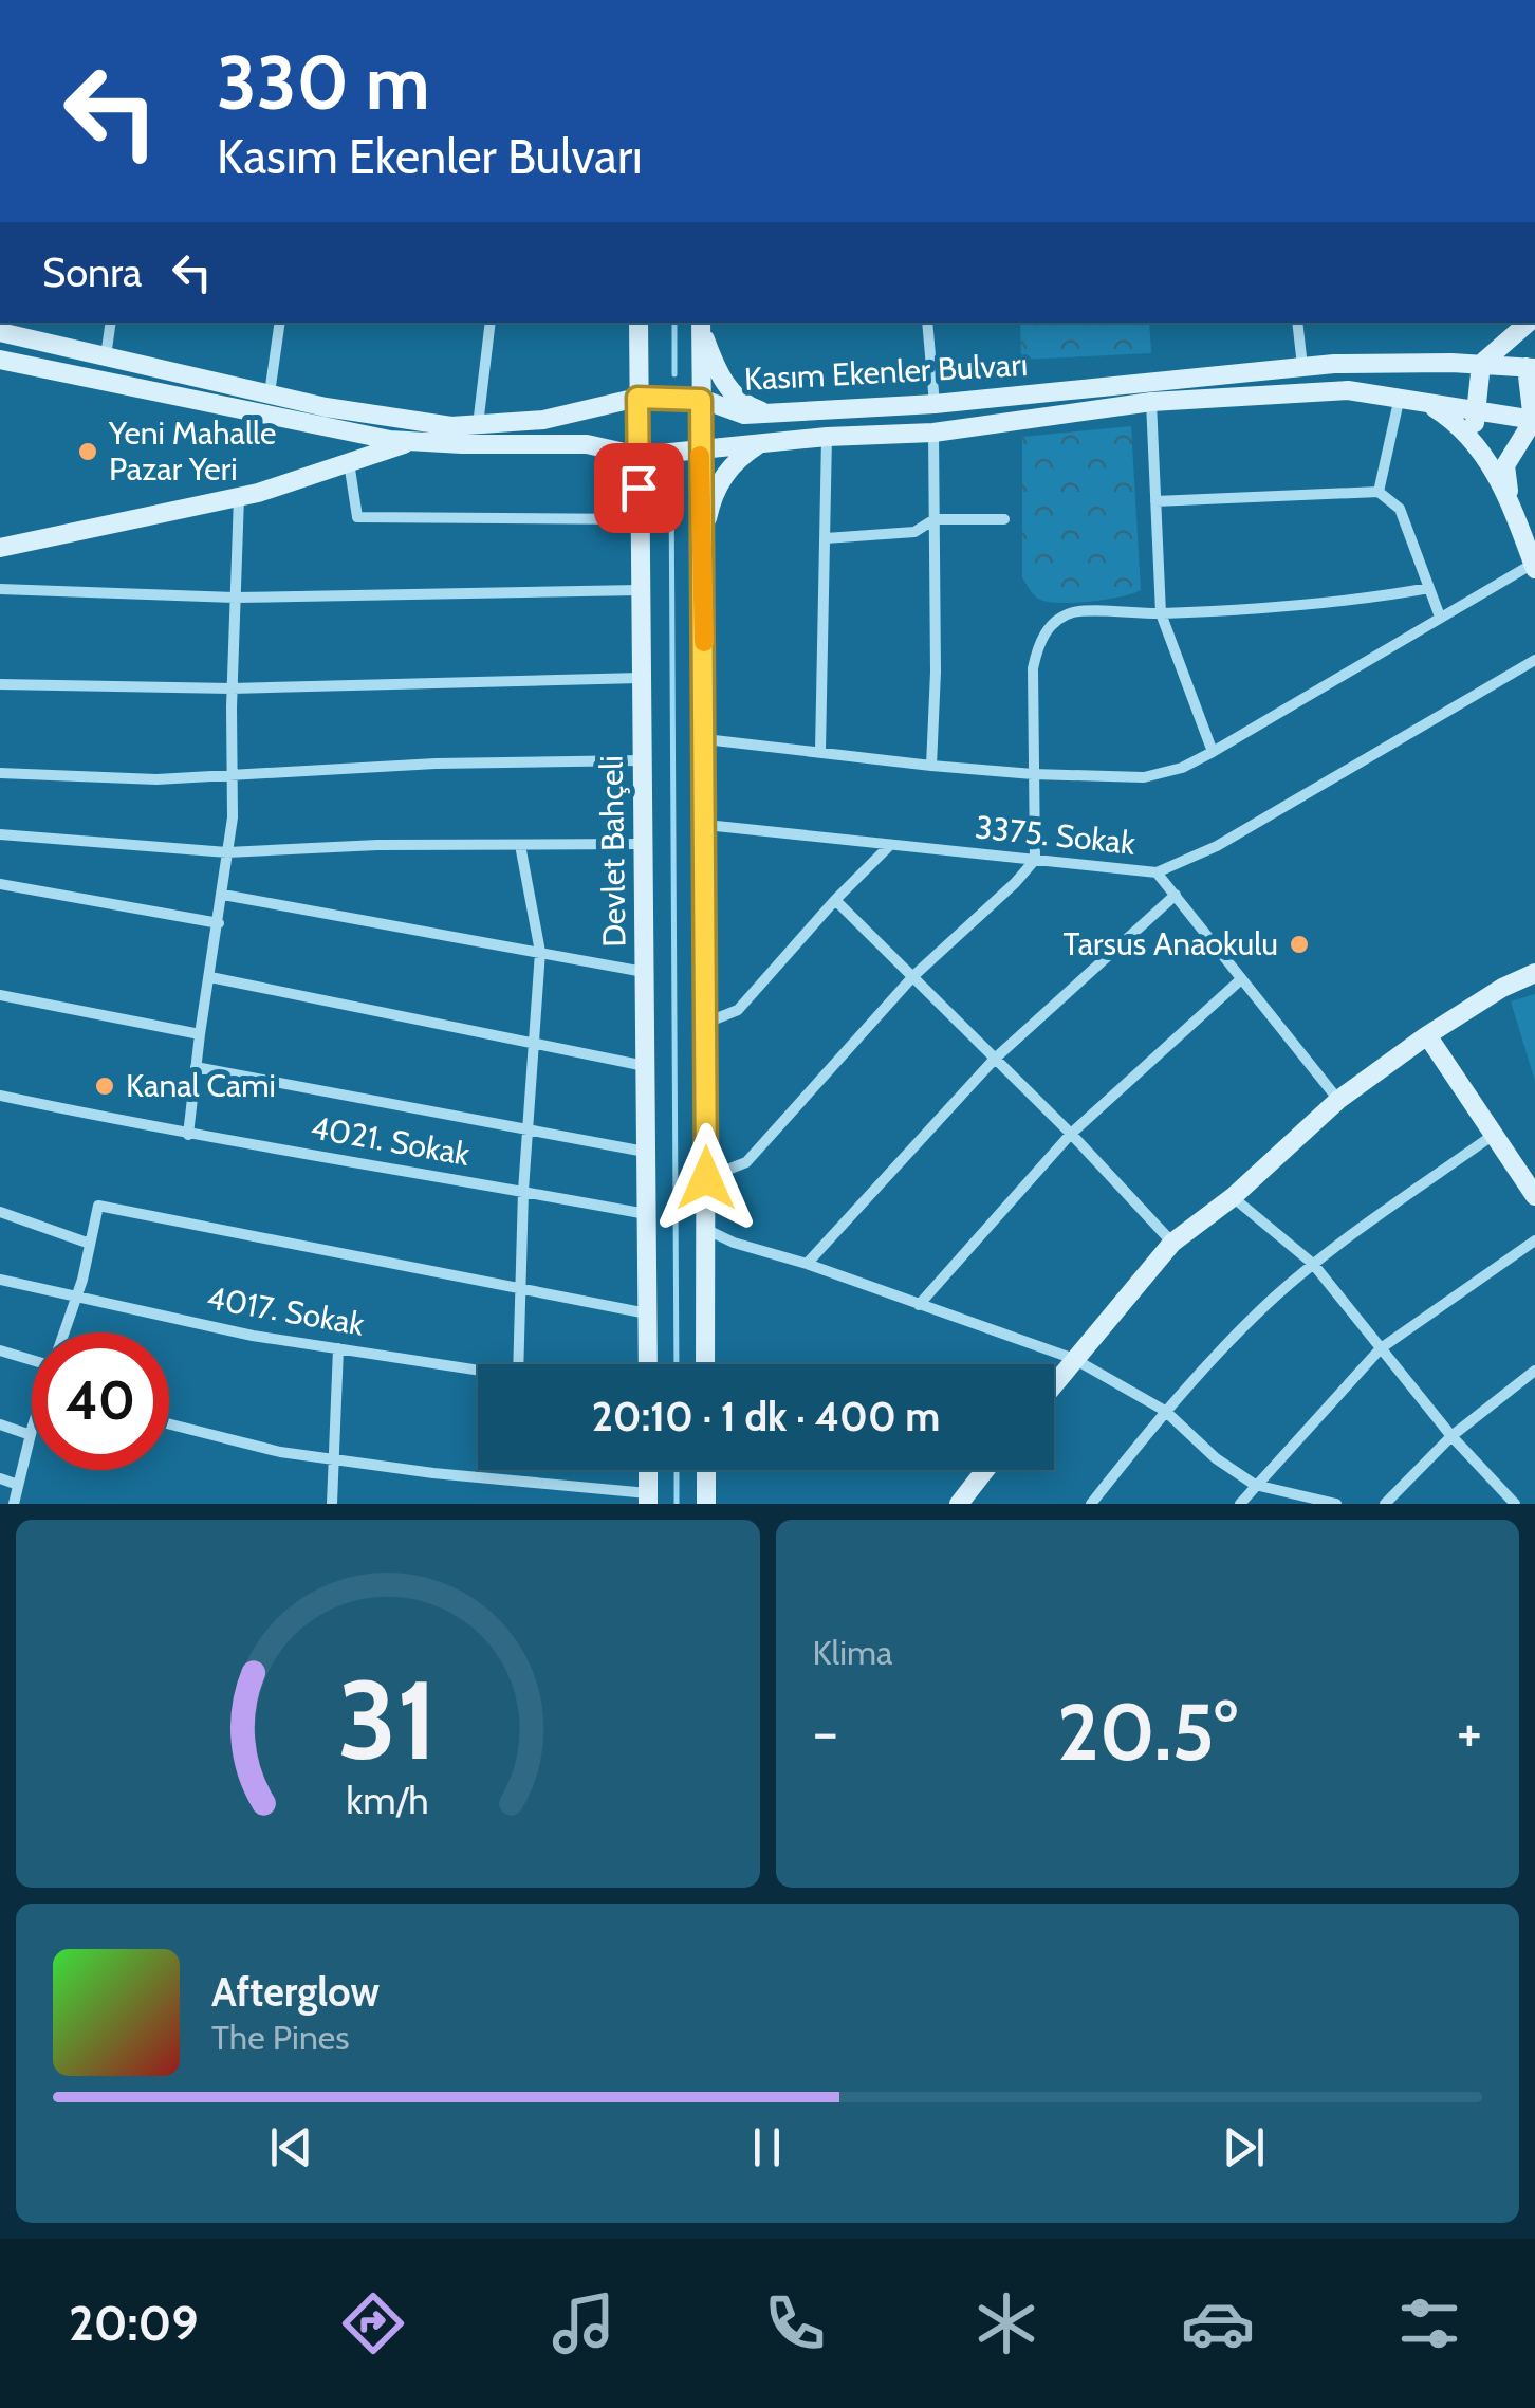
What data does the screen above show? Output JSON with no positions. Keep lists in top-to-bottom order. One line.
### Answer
{"streets":{"street":["Kasım Ekenler Bulvarı","3375. Sokak","Devlet Bahçeli","4021. Sokak","4017. Sokak"]},"crossings":[["Kasım Ekenler Bulvarı","Devlet Bahçeli"],["Devlet Bahçeli","4021. Sokak"]],"places":["Yeni Mahalle Pazar Yeri","Tarsus Anaokulu","Kanal Cami"],"page":{"turn":["330 m","Kasım Ekenler Bulvarı"],"then":"Sonra","limit":"40","trip":"20:10 · 1 dk · 400 m","tile":"Klima","heat":["−","20.5°","+"],"song":["Afterglow","The Pines"],"tabs":"20:09","gauge":["31","km/h"]}}
